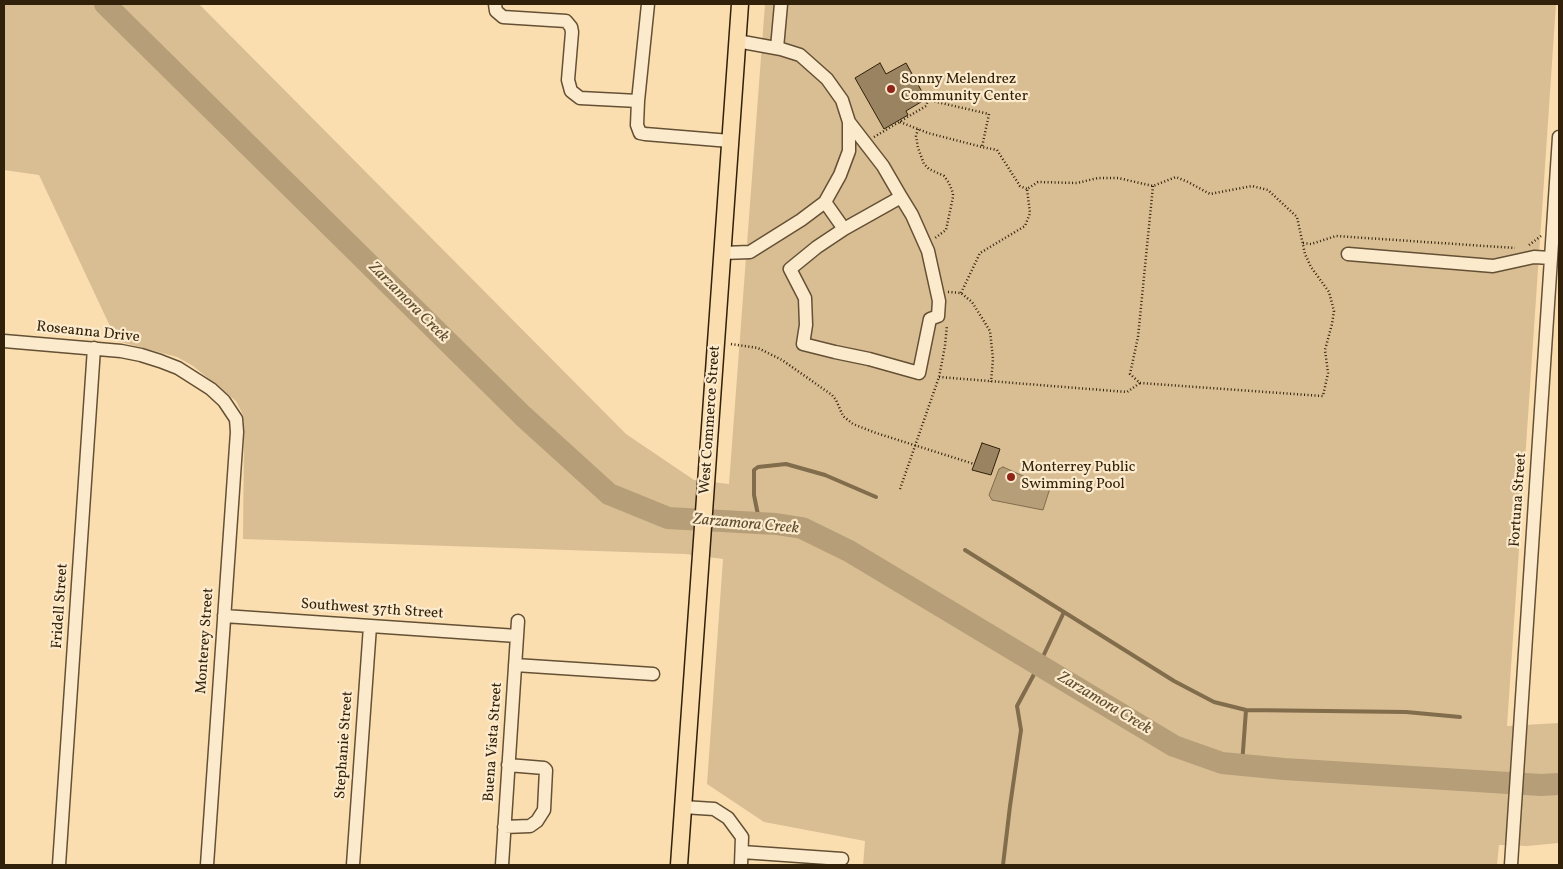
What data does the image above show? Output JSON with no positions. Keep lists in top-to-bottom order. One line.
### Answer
{"streets":{"main road":["West Commerce Street"],"street":["Roseanna Drive","Fortuna Street","Fridell Street","Southwest 37th Street","Monterey Street","Buena Vista Street","Stephanie Street"]},"crossings":[["Roseanna Drive","Fridell Street"],["Roseanna Drive","Monterey Street"],["Southwest 37th Street","Monterey Street"],["Southwest 37th Street","Buena Vista Street"],["Southwest 37th Street","Stephanie Street"]],"water":["Zarzamora Creek"],"places":["Sonny Melendrez Community Center","Monterrey Public Swimming Pool"]}
